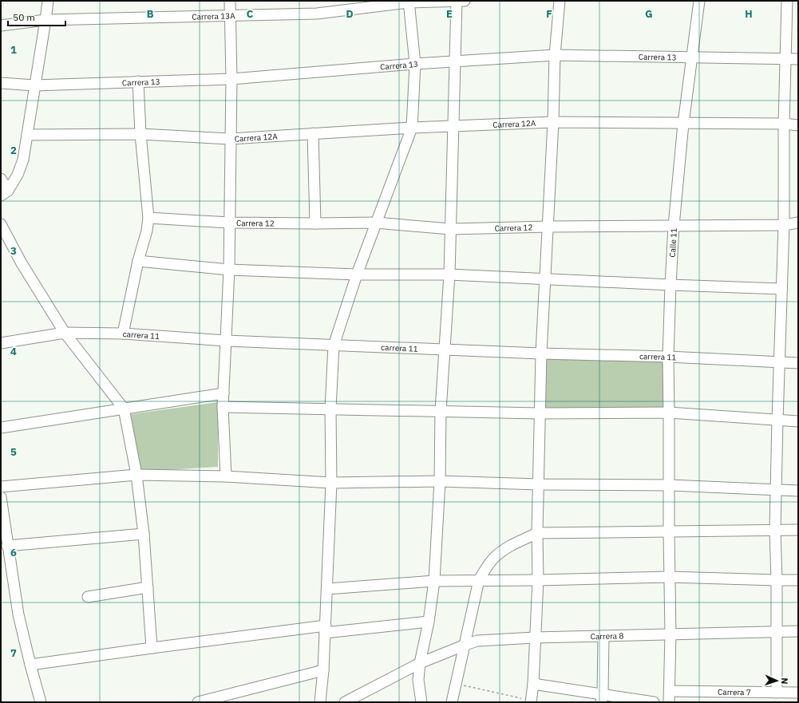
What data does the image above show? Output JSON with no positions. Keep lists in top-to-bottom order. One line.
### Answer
{"streets":{"street":["Carrera 13A","Carrera 13","Carrera 12A","Carrera 12","Calle 11","carrera 11","Carrera 8","Carrera 7"]},"crossings":[["Carrera 13","Calle 11"],["Carrera 12A","Calle 11"],["Carrera 12","Calle 11"],["Calle 11","carrera 11"],["Calle 11","Carrera 8"],["Calle 11","Carrera 7"]],"scale_bar":"50 m","north":"right","grid":{"columns":["B","C","D","E","F","G","H"],"rows":["1","2","3","4","5","6","7"]}}
